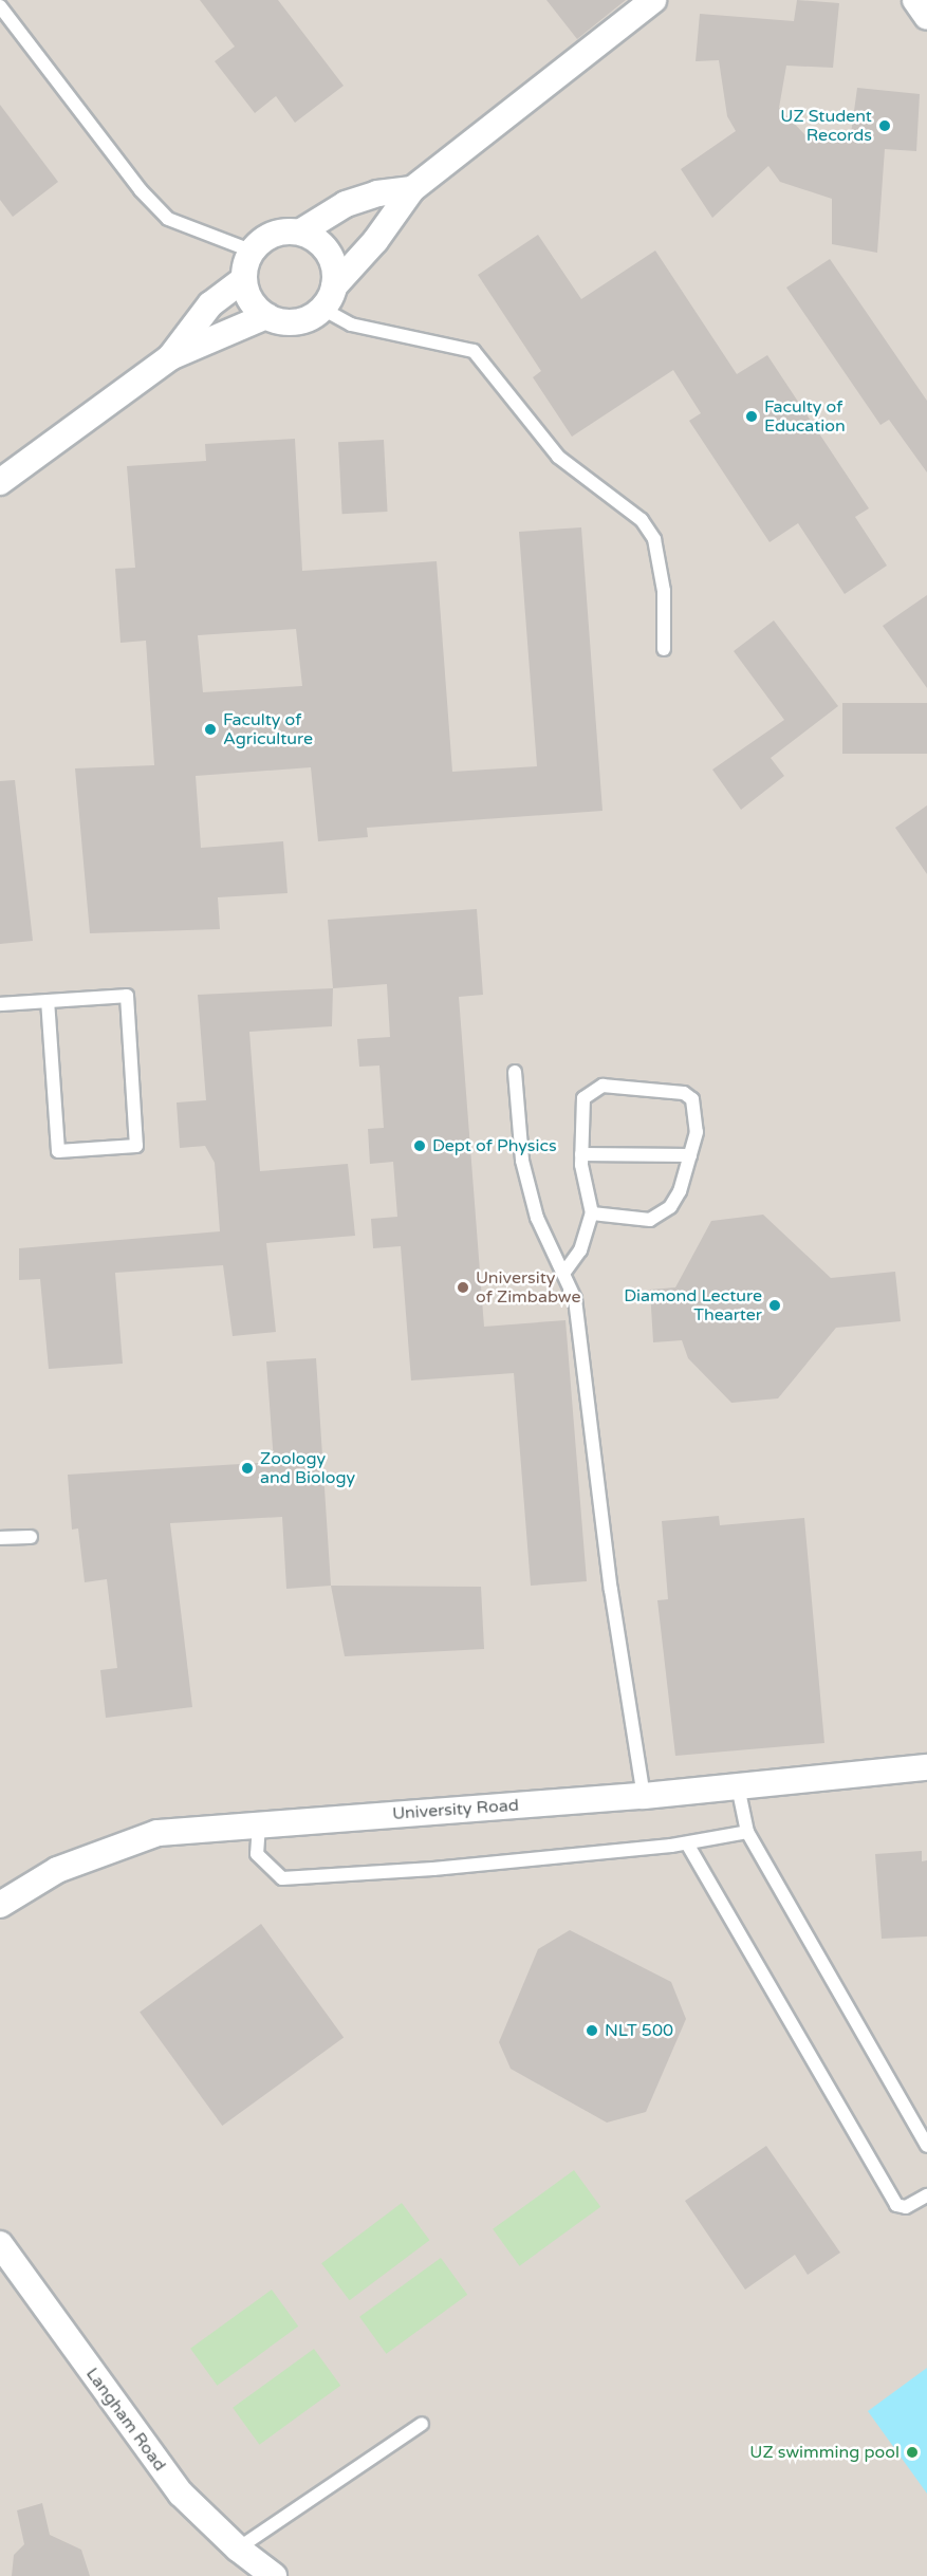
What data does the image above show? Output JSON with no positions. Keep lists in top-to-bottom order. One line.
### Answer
{"streets":{"street":["University Road","Langham Road"]},"places":["UZ Student Records","Faculty of Education","Faculty of Agriculture","Dept of Physics","University of Zimbabwe","Diamond Lecture Thearter","Zoology and Biology","NLT 500","UZ swimming pool"]}
